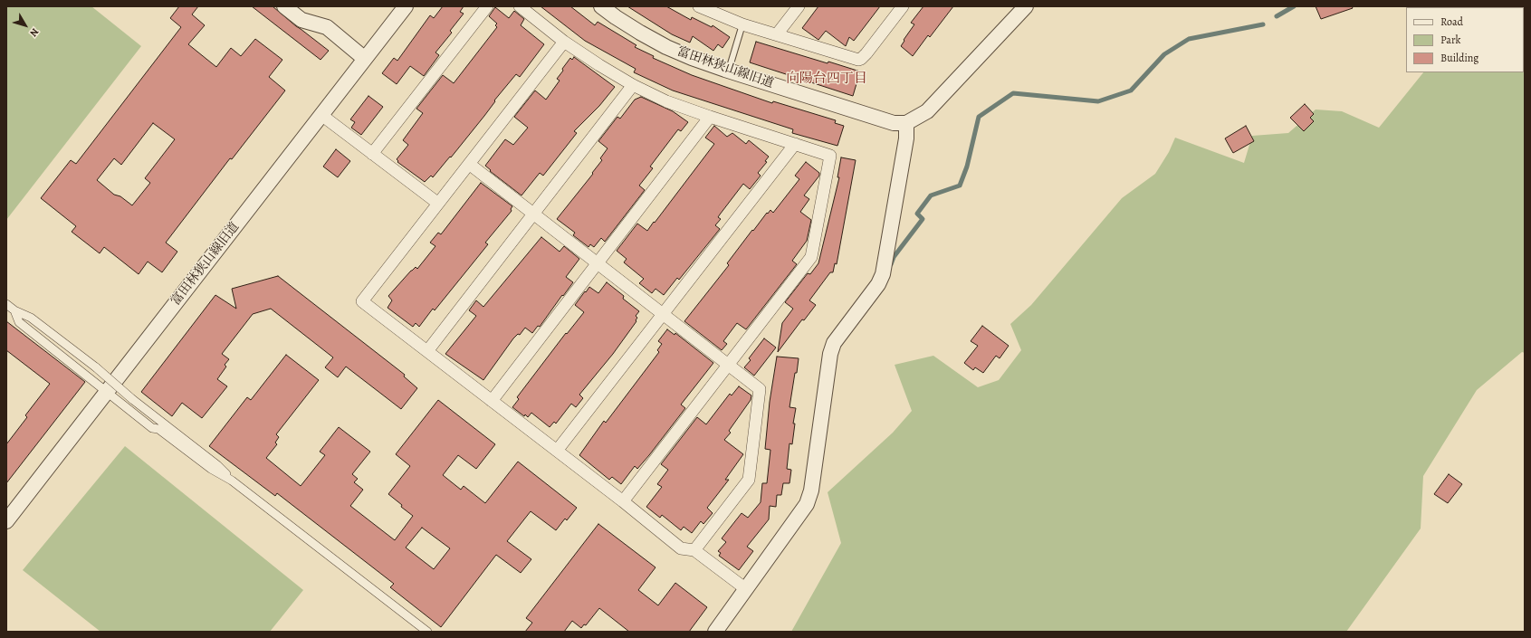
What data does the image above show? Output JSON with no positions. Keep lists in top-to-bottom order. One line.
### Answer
{"streets":{"street":["富田林狭山線旧道"]},"districts":["向陽台四丁目"],"legend":["Road","Park","Building"],"north":"bottom right"}
